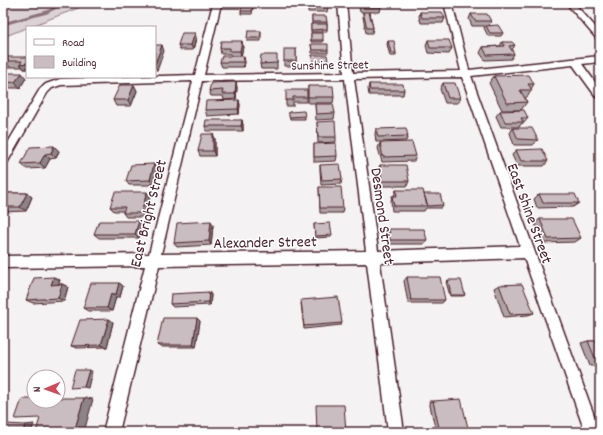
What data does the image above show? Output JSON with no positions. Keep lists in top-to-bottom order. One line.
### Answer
{"streets":{"street":["Sunshine Street","East Bright Street","East Shine Street","Desmond Street","Alexander Street"]},"crossings":[["Sunshine Street","East Bright Street"],["Sunshine Street","East Shine Street"],["Sunshine Street","Desmond Street"],["East Bright Street","Alexander Street"],["East Shine Street","Alexander Street"],["Desmond Street","Alexander Street"]],"legend":["Road","Building"],"north":"left"}
